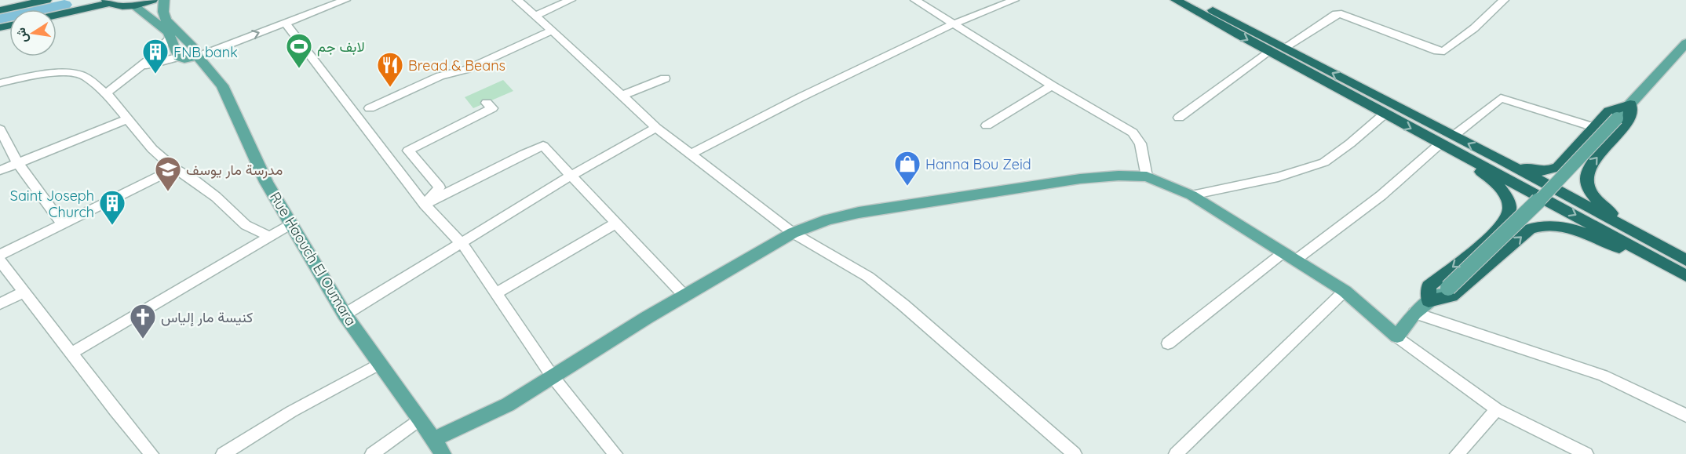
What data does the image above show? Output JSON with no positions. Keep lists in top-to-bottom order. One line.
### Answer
{"streets":{"main road":["Rue Haouch El Oumara"]},"places":{"sports":["لابف جم"],"building":["FNB bank","Saint Joseph Church"],"restaurant":["Bread & Beans"],"shop":["Hanna Bou Zeid"],"school or university":["مدرسة مار يوسف"],"church":["كنيسة مار إلياس"]},"north":"left"}
